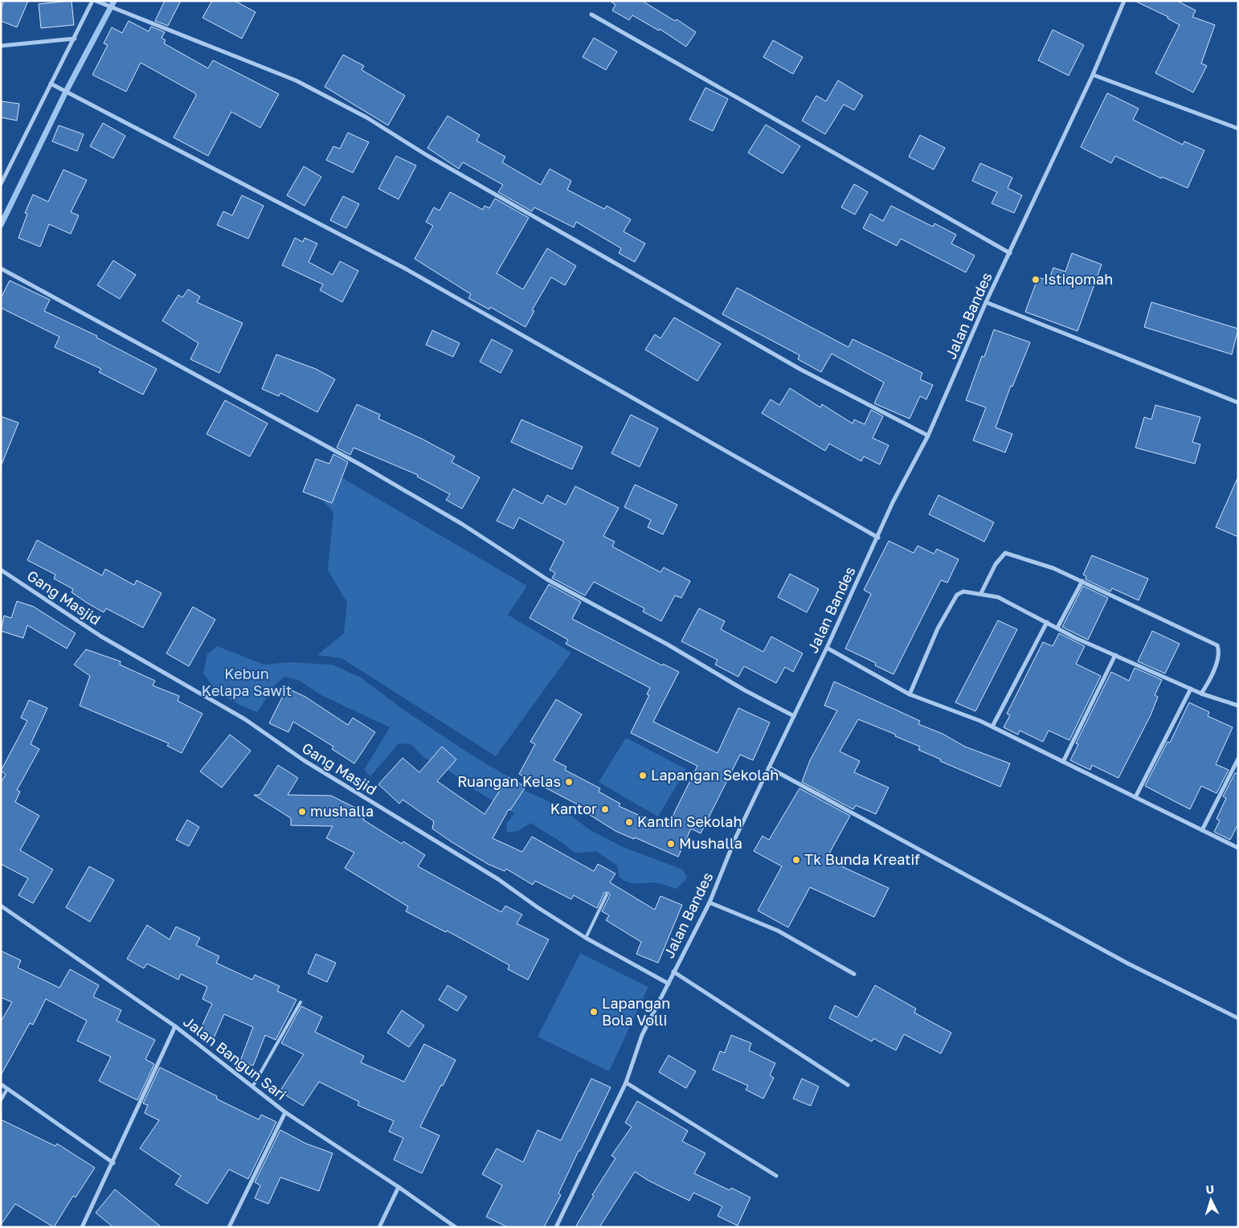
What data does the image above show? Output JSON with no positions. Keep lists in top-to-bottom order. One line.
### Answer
{"streets":{"street":["Jalan Bandes","Gang Masjid","Jalan Bangun Sari"]},"crossings":[["Jalan Bandes","Gang Masjid"]],"parks":["Kebun Kelapa Sawit"],"places":["Istiqomah","Lapangan Sekolah","Ruangan Kelas","Kantor","mushalla","Kantin Sekolah","Mushalla","Tk Bunda Kreatif","Lapangan Bola Volli"],"north":"top"}
